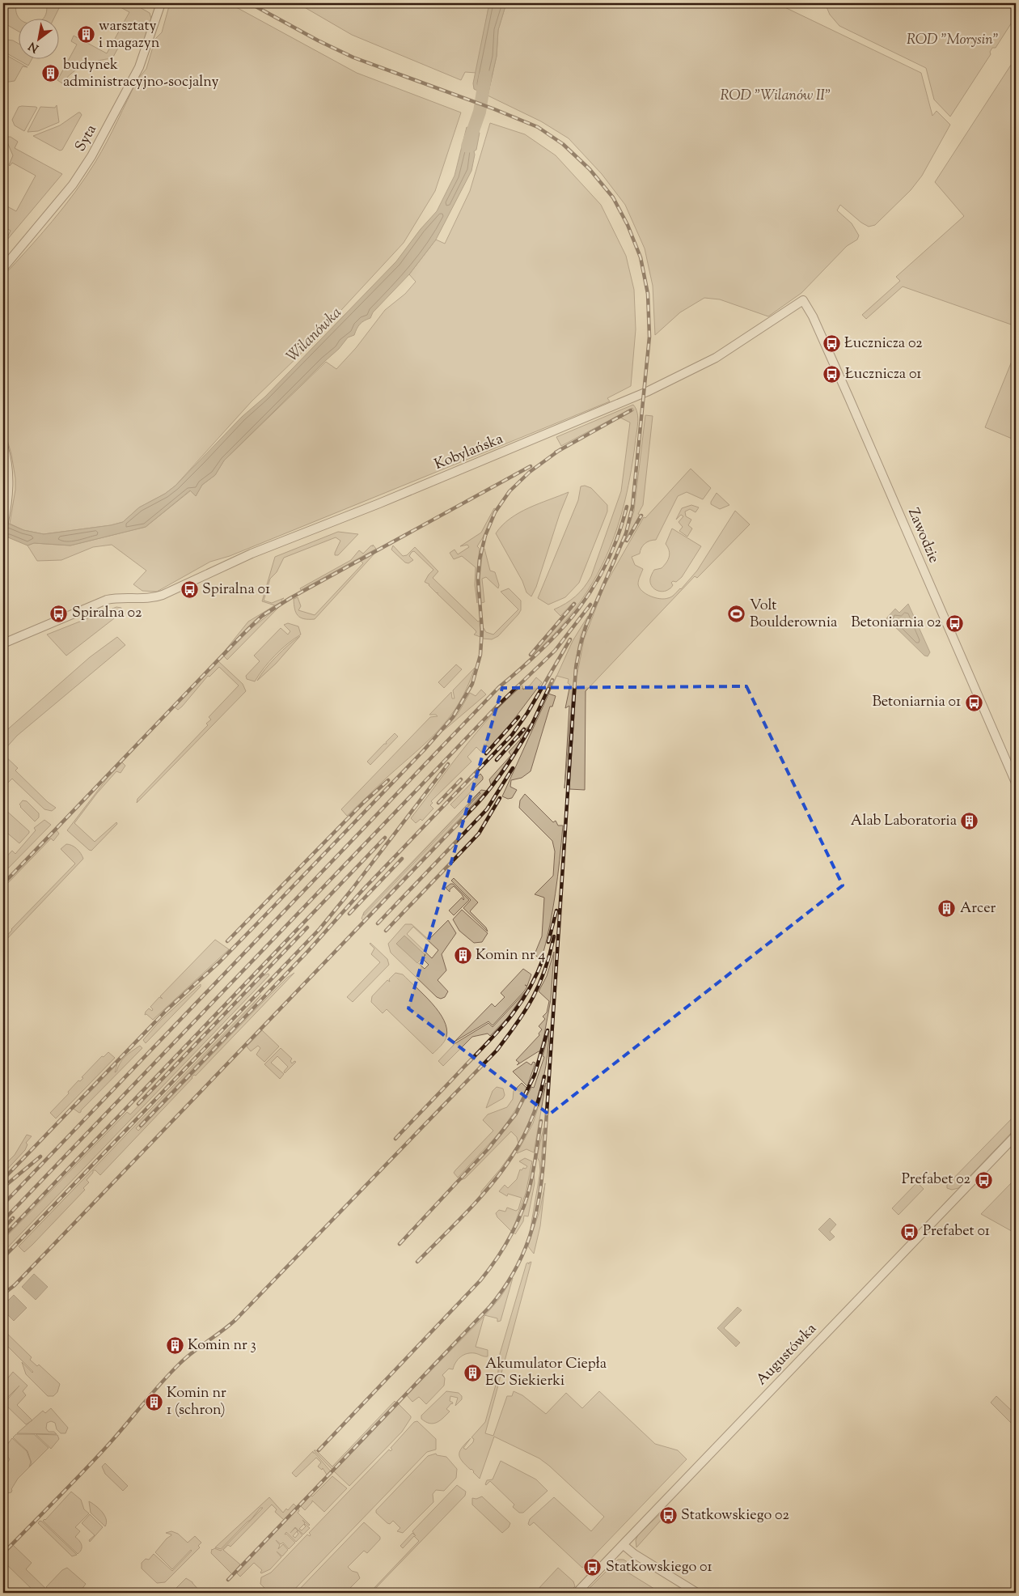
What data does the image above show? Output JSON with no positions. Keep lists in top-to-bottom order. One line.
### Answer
{"streets":{"street":["Syta","Kobylańska","Zawodzie","Augustówka"]},"crossings":[["Kobylańska","Zawodzie"]],"water":["Wilanówka"],"parks":["ROD \"Morysin\"","ROD \"Wilanów II\""],"places":{"building":["warsztaty i magazyn","budynek administracyjno-socjalny","Alab Laboratoria","Arcer","Komin nr 4","Komin nr 3","Akumulator Ciepła EC Siekierki","Komin nr 1 (schron)"],"bus stop":["Łucznicza 02","Łucznicza 01","Spiralna 01","Spiralna 02","Betoniarnia 02","Betoniarnia 01","Prefabet 02","Prefabet 01","Statkowskiego 02","Statkowskiego 01"],"sports":["Volt Boulderownia"]},"north":"bottom left"}
